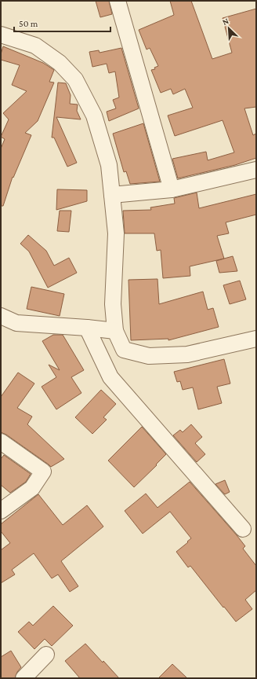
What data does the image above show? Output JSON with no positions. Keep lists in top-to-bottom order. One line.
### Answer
{"scale_bar":"50 m","north":"top left"}
